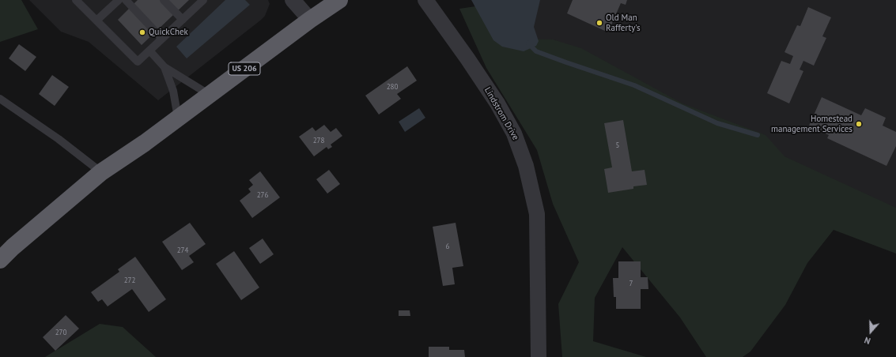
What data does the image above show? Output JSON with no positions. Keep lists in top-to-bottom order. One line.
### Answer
{"streets":{"highway":["US 206"],"street":["Lindstrom Drive"]},"places":["Old Man Rafferty's","QuickChek","Homestead management Services"],"house_numbers":["280","278","5","276","6","274","272","7","270"],"north":"bottom"}
